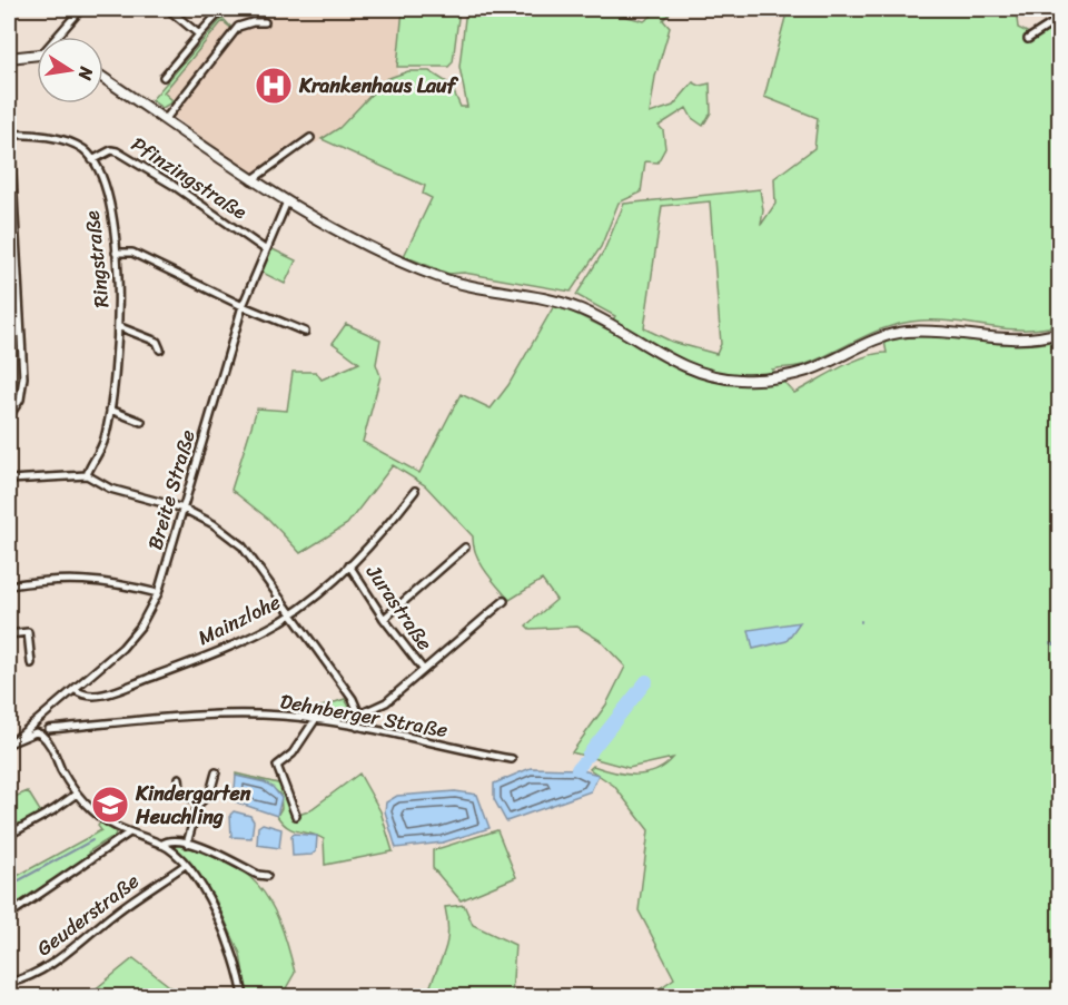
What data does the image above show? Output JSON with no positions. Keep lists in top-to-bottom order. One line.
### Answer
{"streets":{"street":["Pfinzingstraße","Ringstraße","Breite Straße","Jurastraße","Mainzlohe","Dehnberger Straße","Geuderstraße"]},"crossings":[["Pfinzingstraße","Ringstraße"],["Pfinzingstraße","Breite Straße"],["Breite Straße","Mainzlohe"],["Jurastraße","Mainzlohe"]],"places":{"hospital":["Krankenhaus Lauf"],"school or university":["Kindergarten Heuchling"]},"north":"right"}
